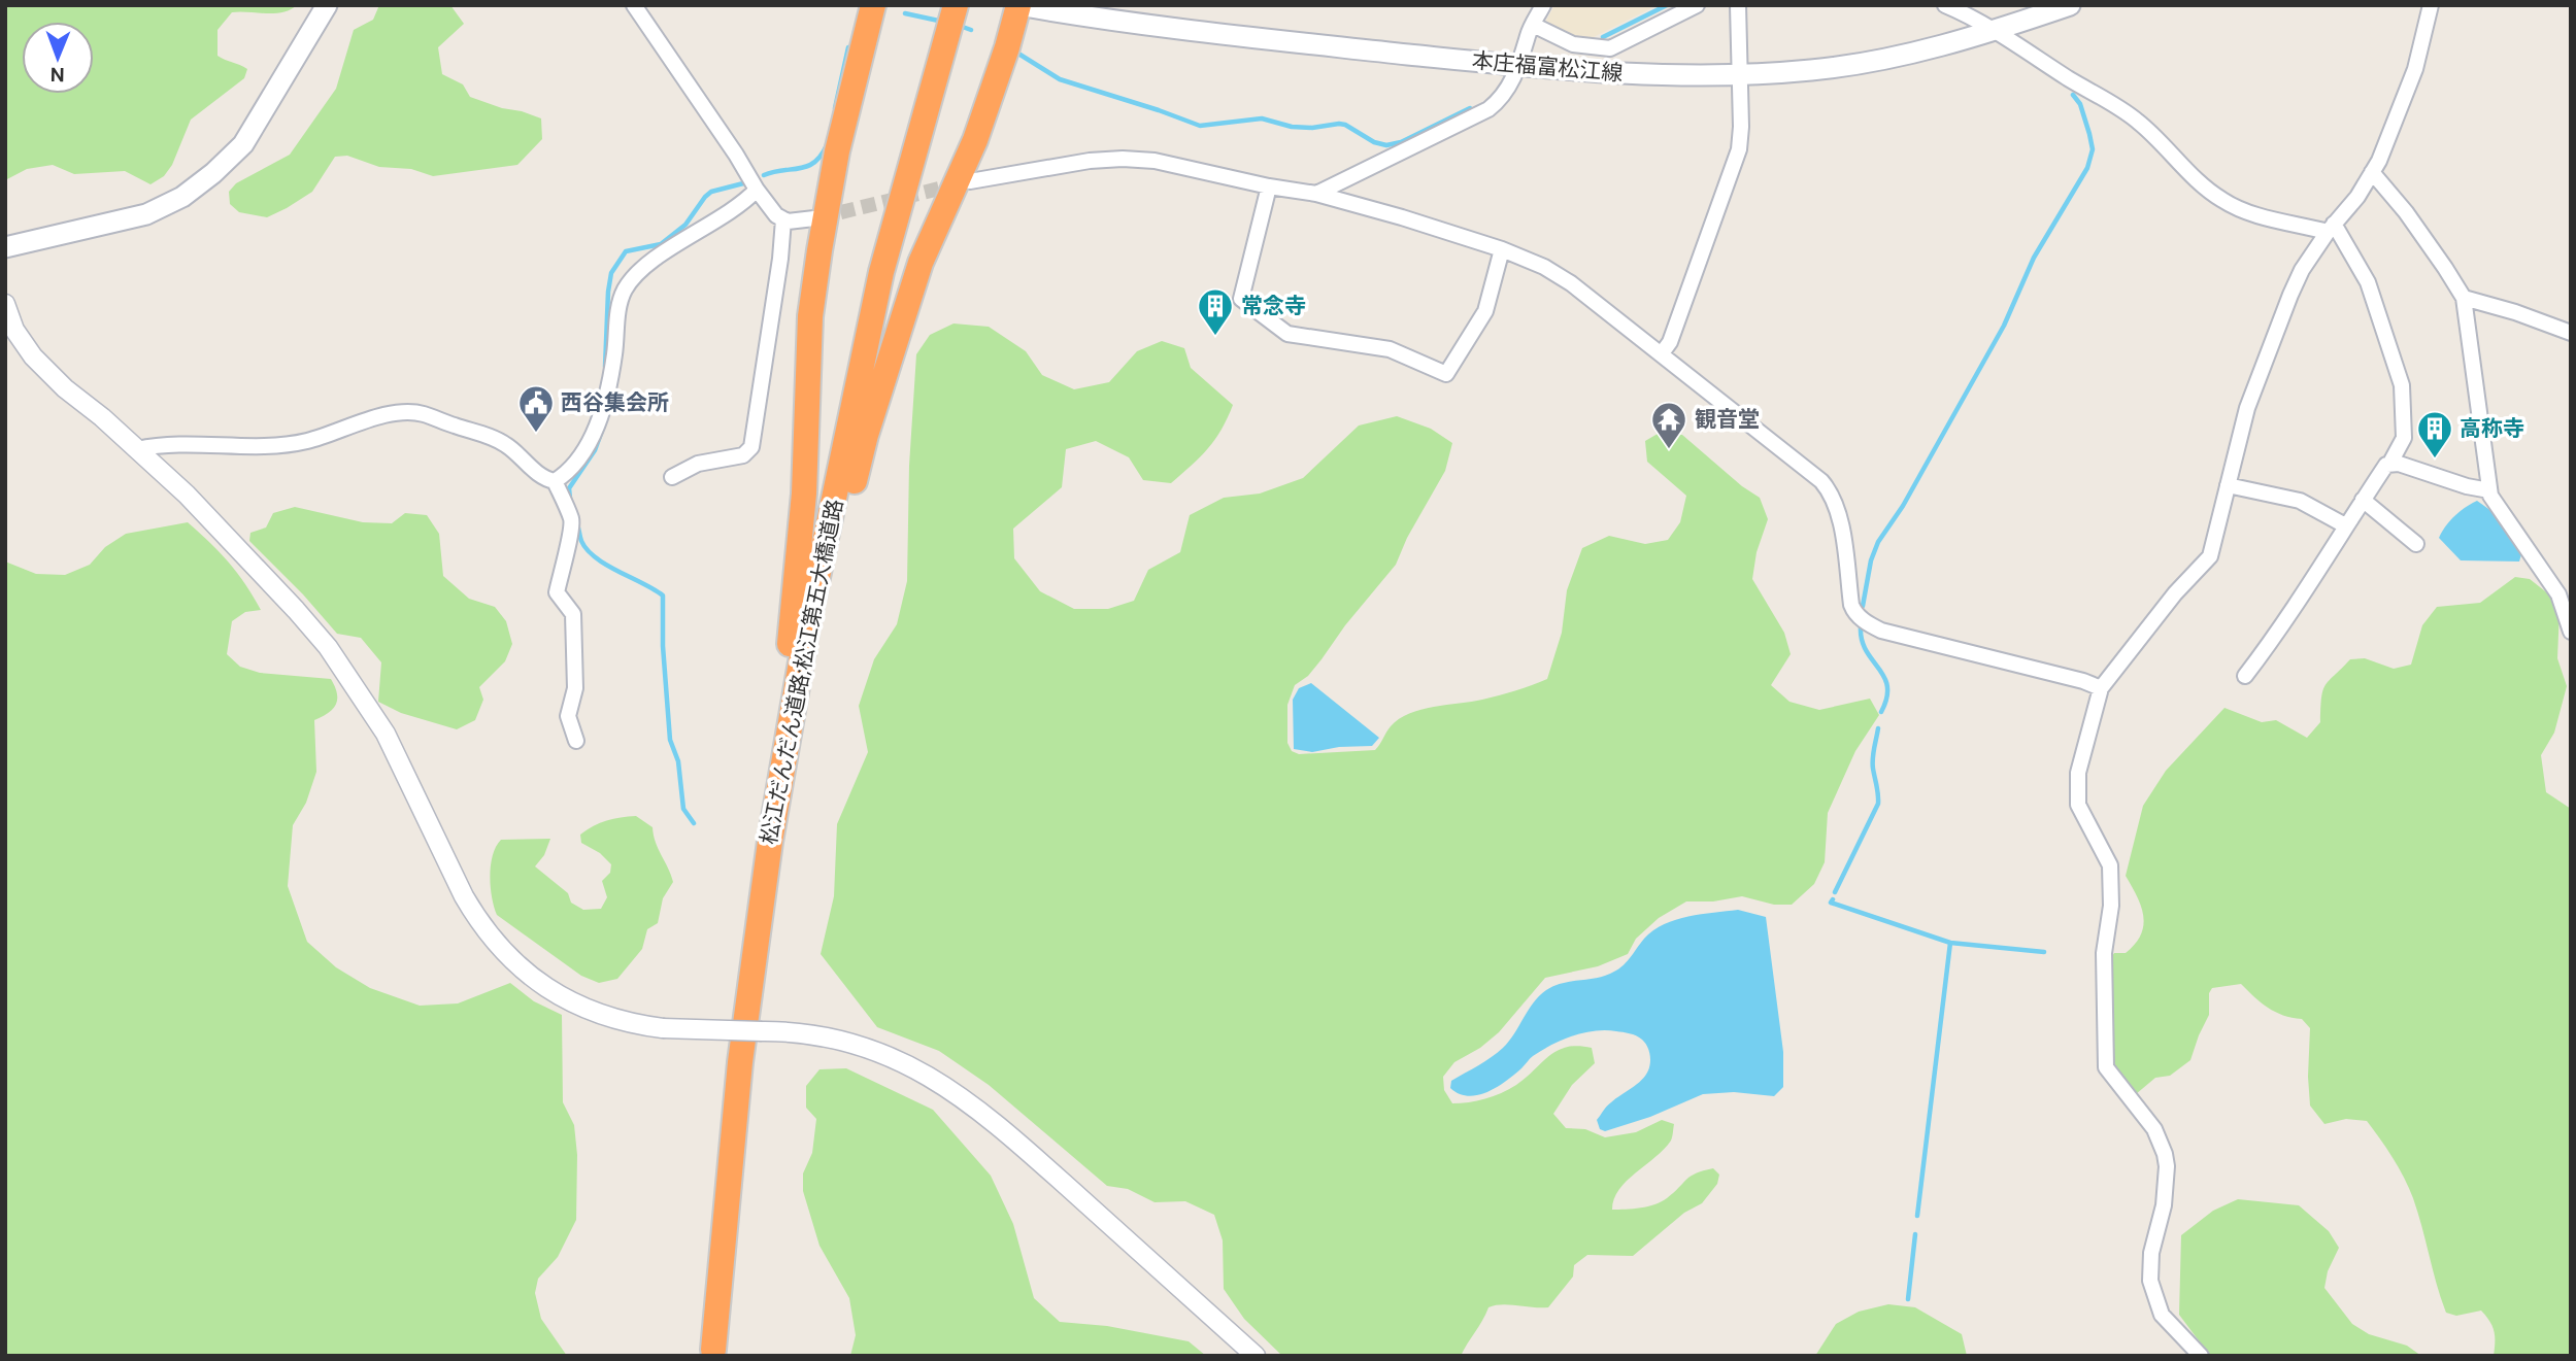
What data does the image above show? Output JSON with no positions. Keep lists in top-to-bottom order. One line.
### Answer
{"streets":{"highway":["松江だんだん道路;松江第五大橋道路"],"main road":["本庄福富松江線"]},"places":{"building":["常念寺","高称寺"],"public building":["西谷集会所"],"temple":["観音堂"]},"north":"bottom"}
